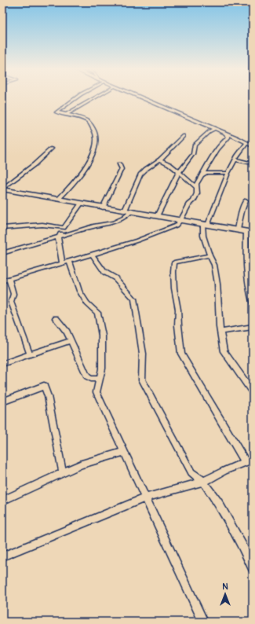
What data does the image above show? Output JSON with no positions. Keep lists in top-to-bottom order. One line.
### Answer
{"north":"top"}
